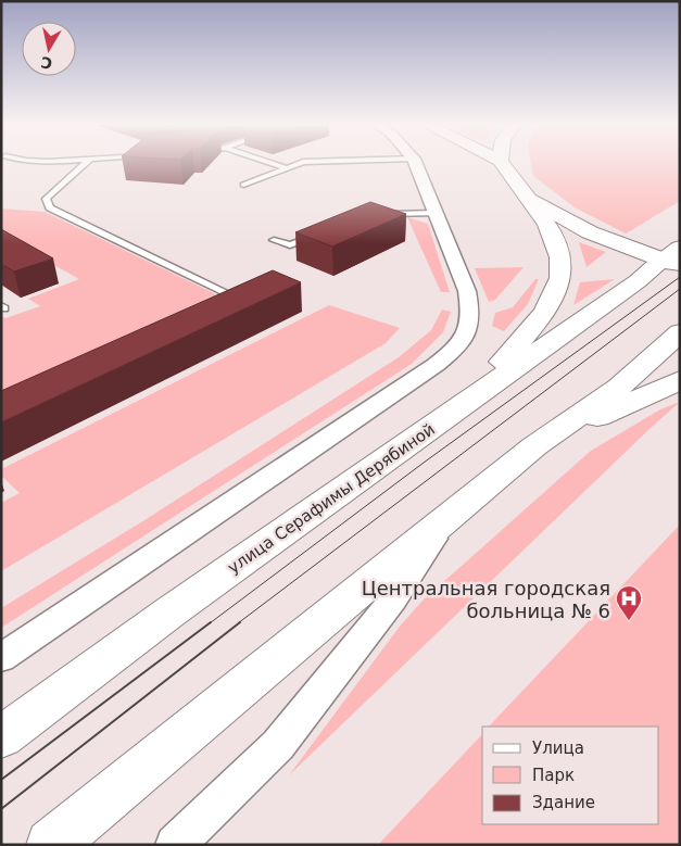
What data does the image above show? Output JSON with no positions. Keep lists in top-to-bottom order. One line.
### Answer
{"streets":{"main road":["улица Серафимы Дерябиной"]},"places":{"hospital":["Центральная городская больница № 6"]},"legend":["Улица","Парк","Здание"],"north":"bottom"}
